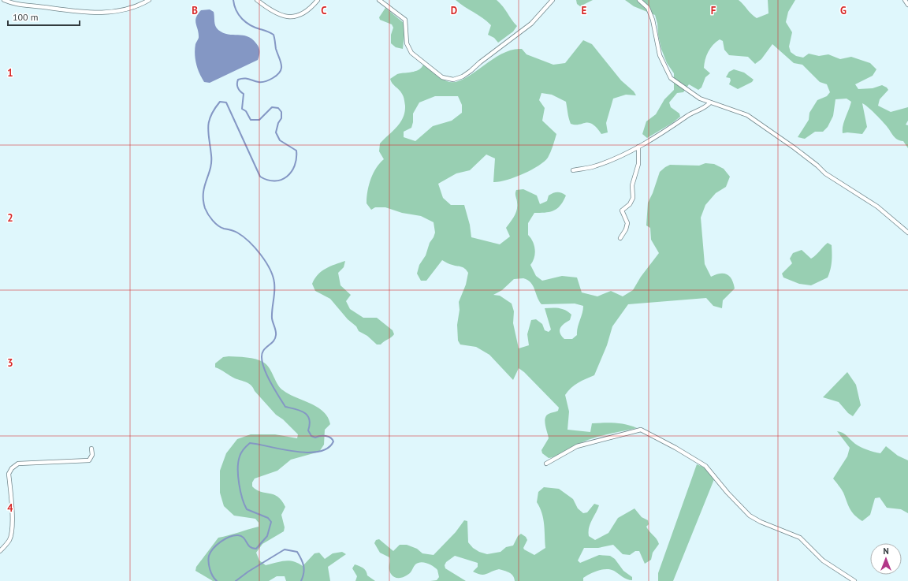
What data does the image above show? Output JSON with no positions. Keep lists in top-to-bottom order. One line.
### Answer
{"scale_bar":"100 m","north":"top","grid":{"columns":["B","C","D","E","F","G"],"rows":["1","2","3","4"]}}
